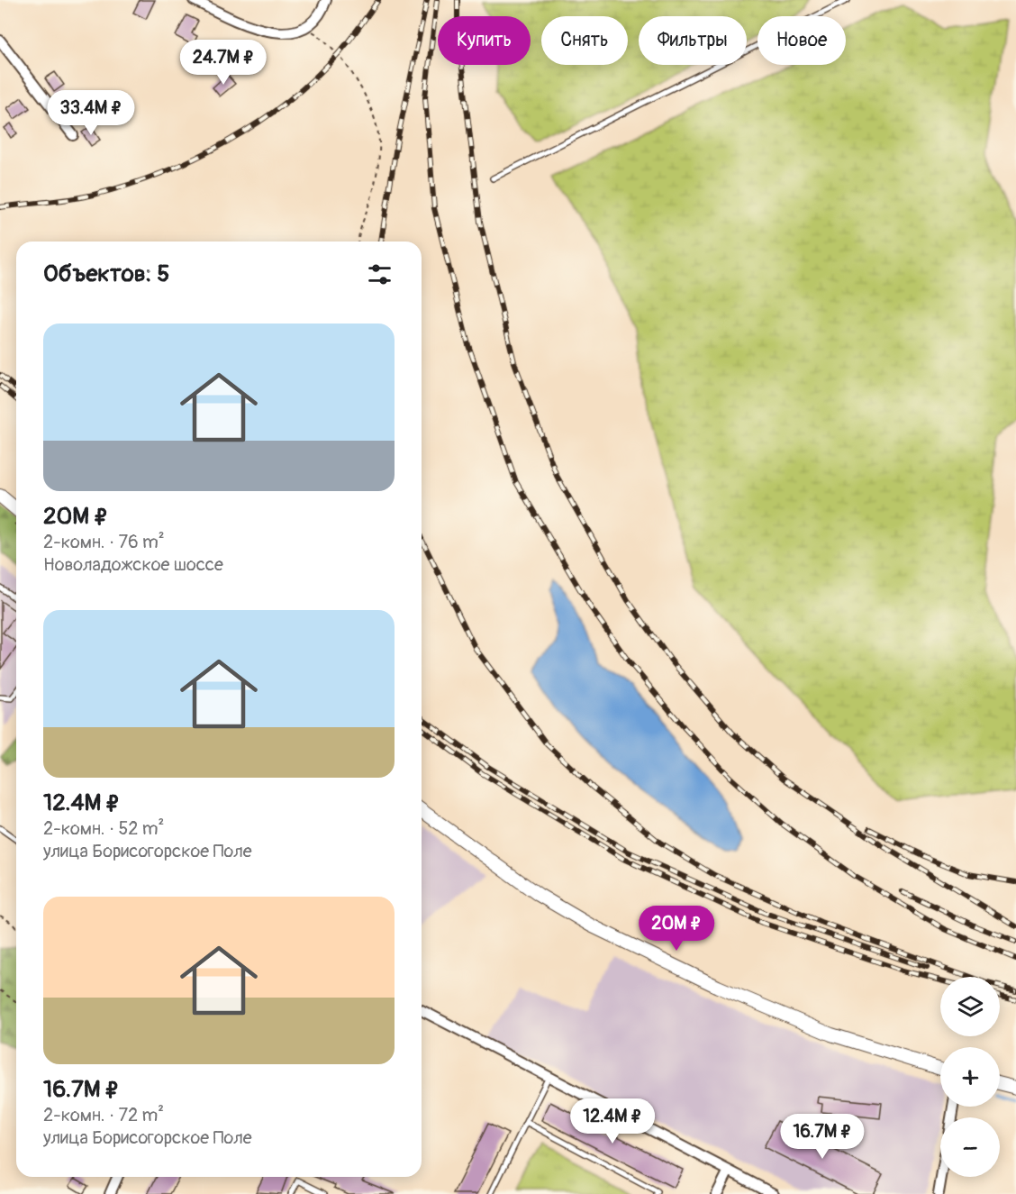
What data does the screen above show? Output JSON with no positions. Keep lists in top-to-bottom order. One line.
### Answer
{"page":{"chip":["Купить","Снять","Фильтры","Новое"],"price":["24.7M ₽","33.4M ₽","20M ₽","12.4M ₽","16.7M ₽"],"heading":"Объектов: 5","list":[{"name":"20M ₽","note":"2-комн. · 76 m² · Новоладожское шоссе"},{"name":"12.4M ₽","note":"2-комн. · 52 m² · улица Борисогорское Поле"},{"name":"16.7M ₽","note":"2-комн. · 72 m² · улица Борисогорское Поле"}],"map_buttons":["+","−"]}}
